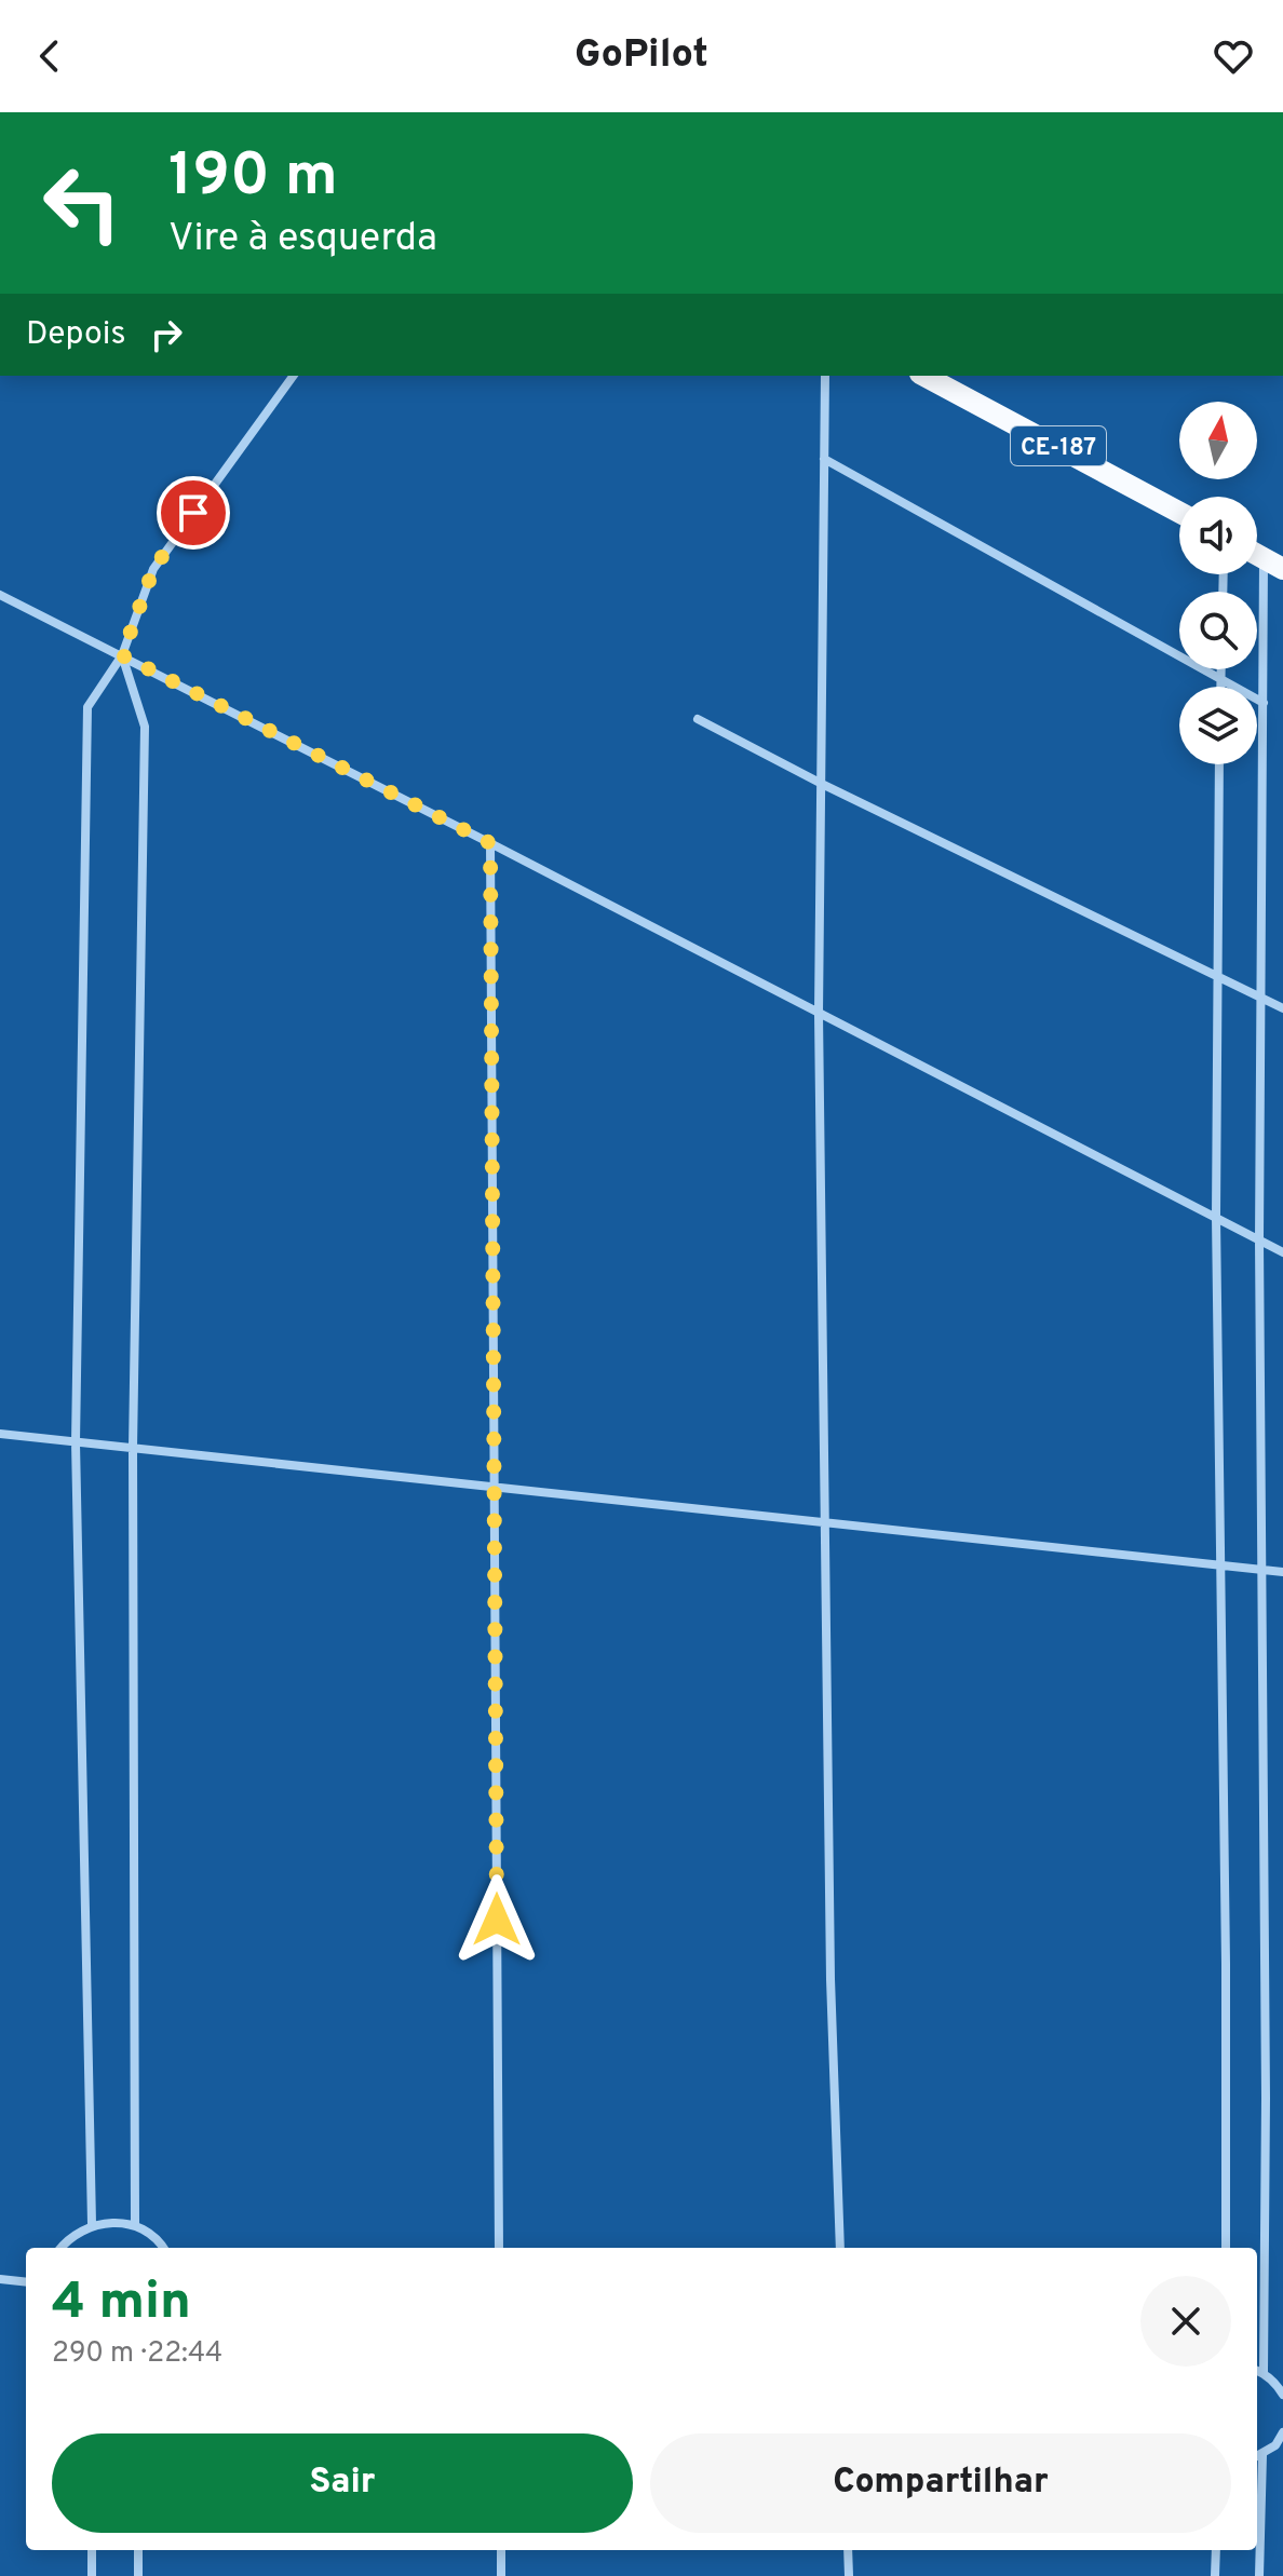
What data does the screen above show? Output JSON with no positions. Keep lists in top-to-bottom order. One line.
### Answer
{"streets":{"main road":["CE-187"]},"north":"top","page":{"header":"GoPilot","turn":["190 m","Vire à esquerda"],"then":"Depois","heading":["4 min","290 m · 22:44"],"buttons":["Sair","Compartilhar"]}}
